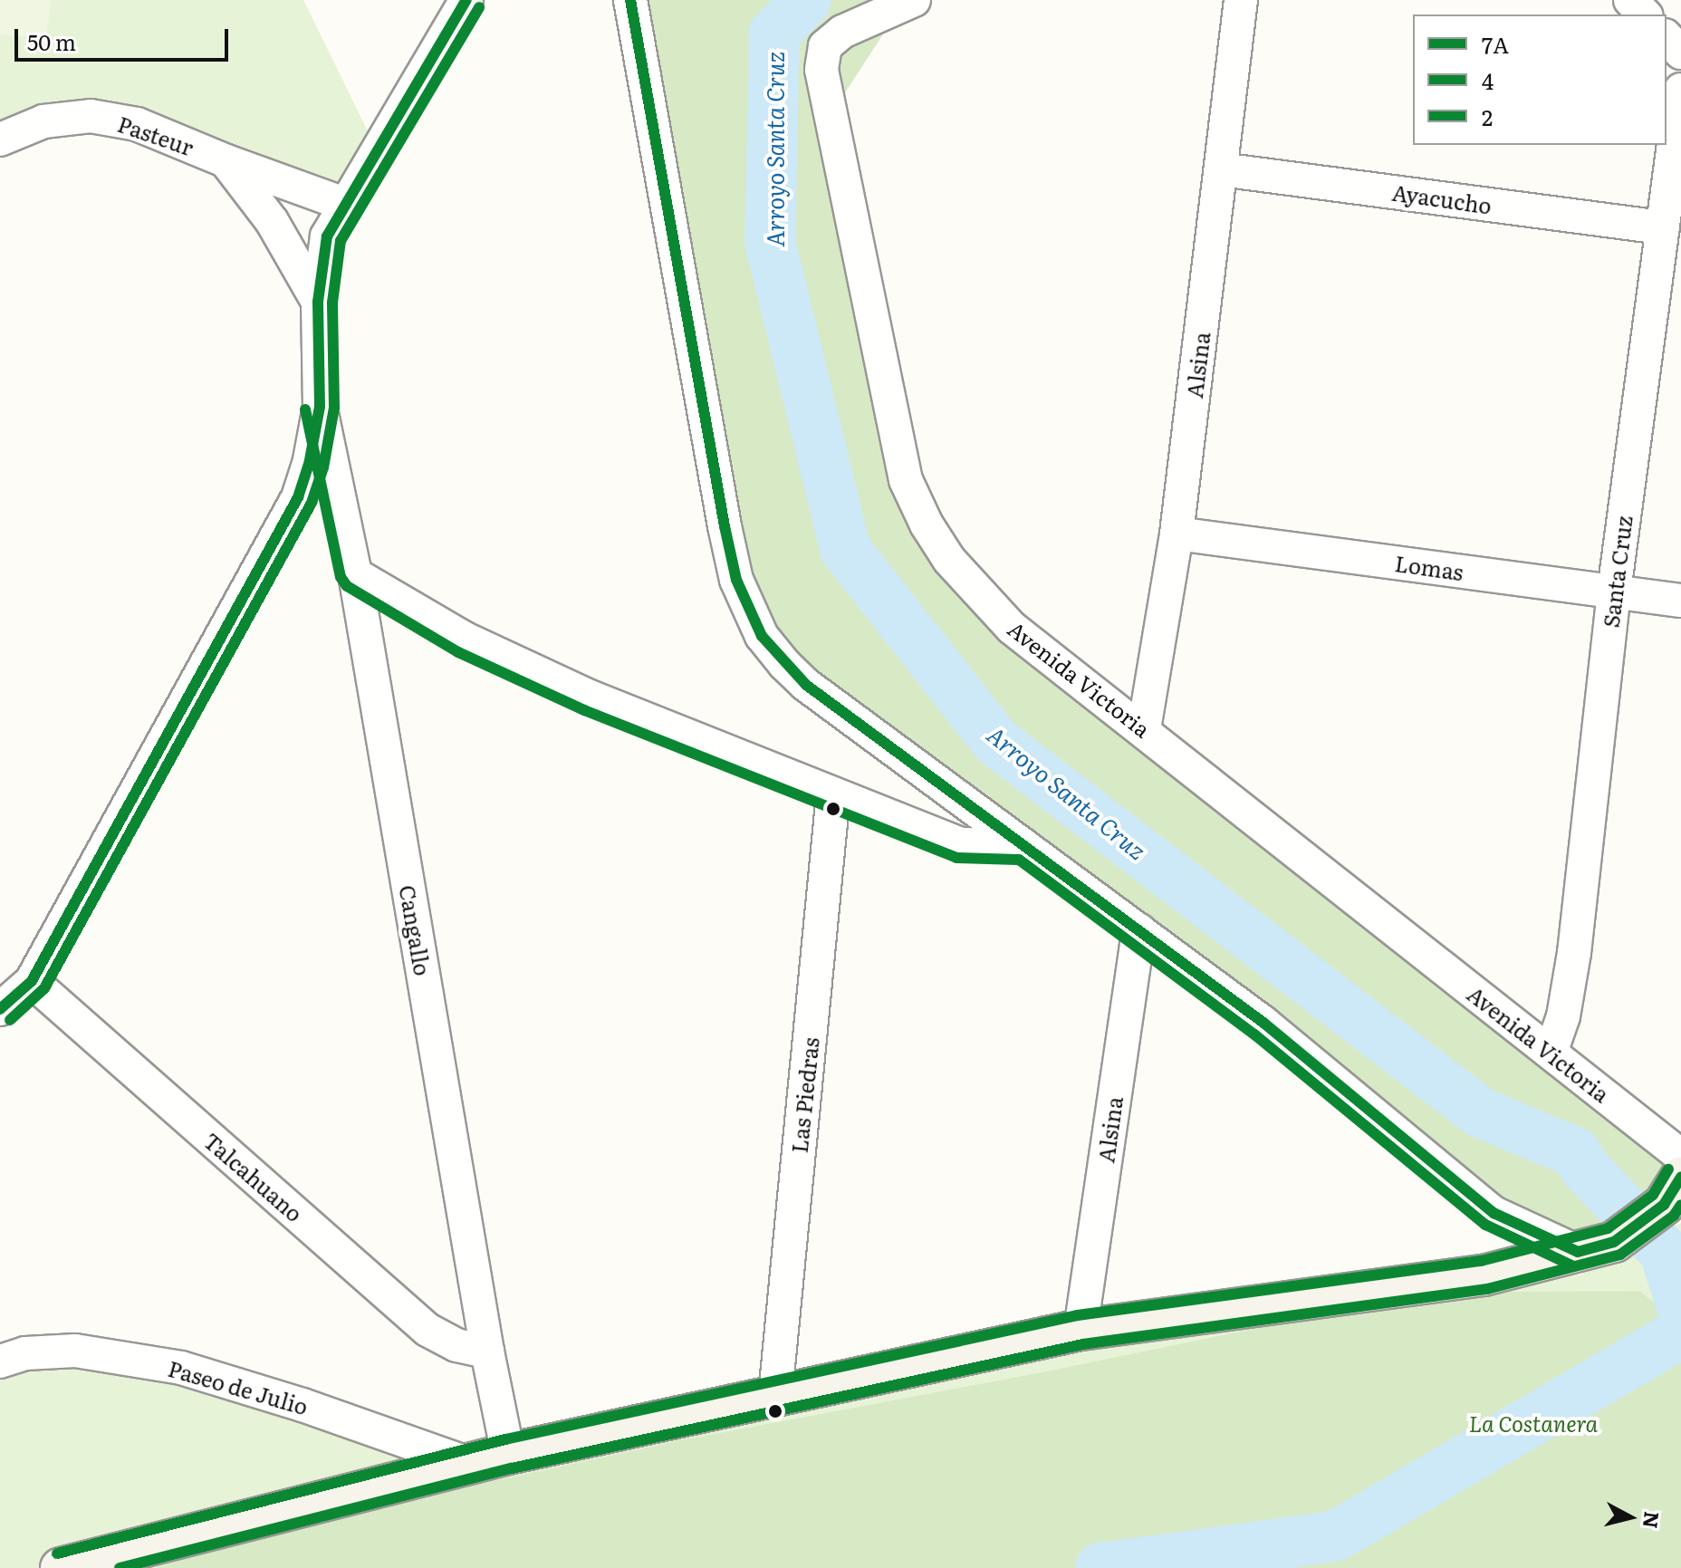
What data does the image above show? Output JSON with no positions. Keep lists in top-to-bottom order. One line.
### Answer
{"streets":{"street":["Pasteur","Ayacucho","Alsina","Lomas","Santa Cruz","Avenida Victoria","Cangallo","Las Piedras","Talcahuano","Paseo de Julio"]},"crossings":[["Ayacucho","Alsina"],["Ayacucho","Santa Cruz"],["Alsina","Lomas"],["Alsina","Avenida Victoria"],["Lomas","Santa Cruz"],["Santa Cruz","Avenida Victoria"],["Cangallo","Talcahuano"]],"water":["Arroyo Santa Cruz"],"parks":["La Costanera"],"lines":["transit line 7A","transit line 4","transit line 2"],"legend":["7A","4","2"],"scale_bar":"50 m","north":"right"}
